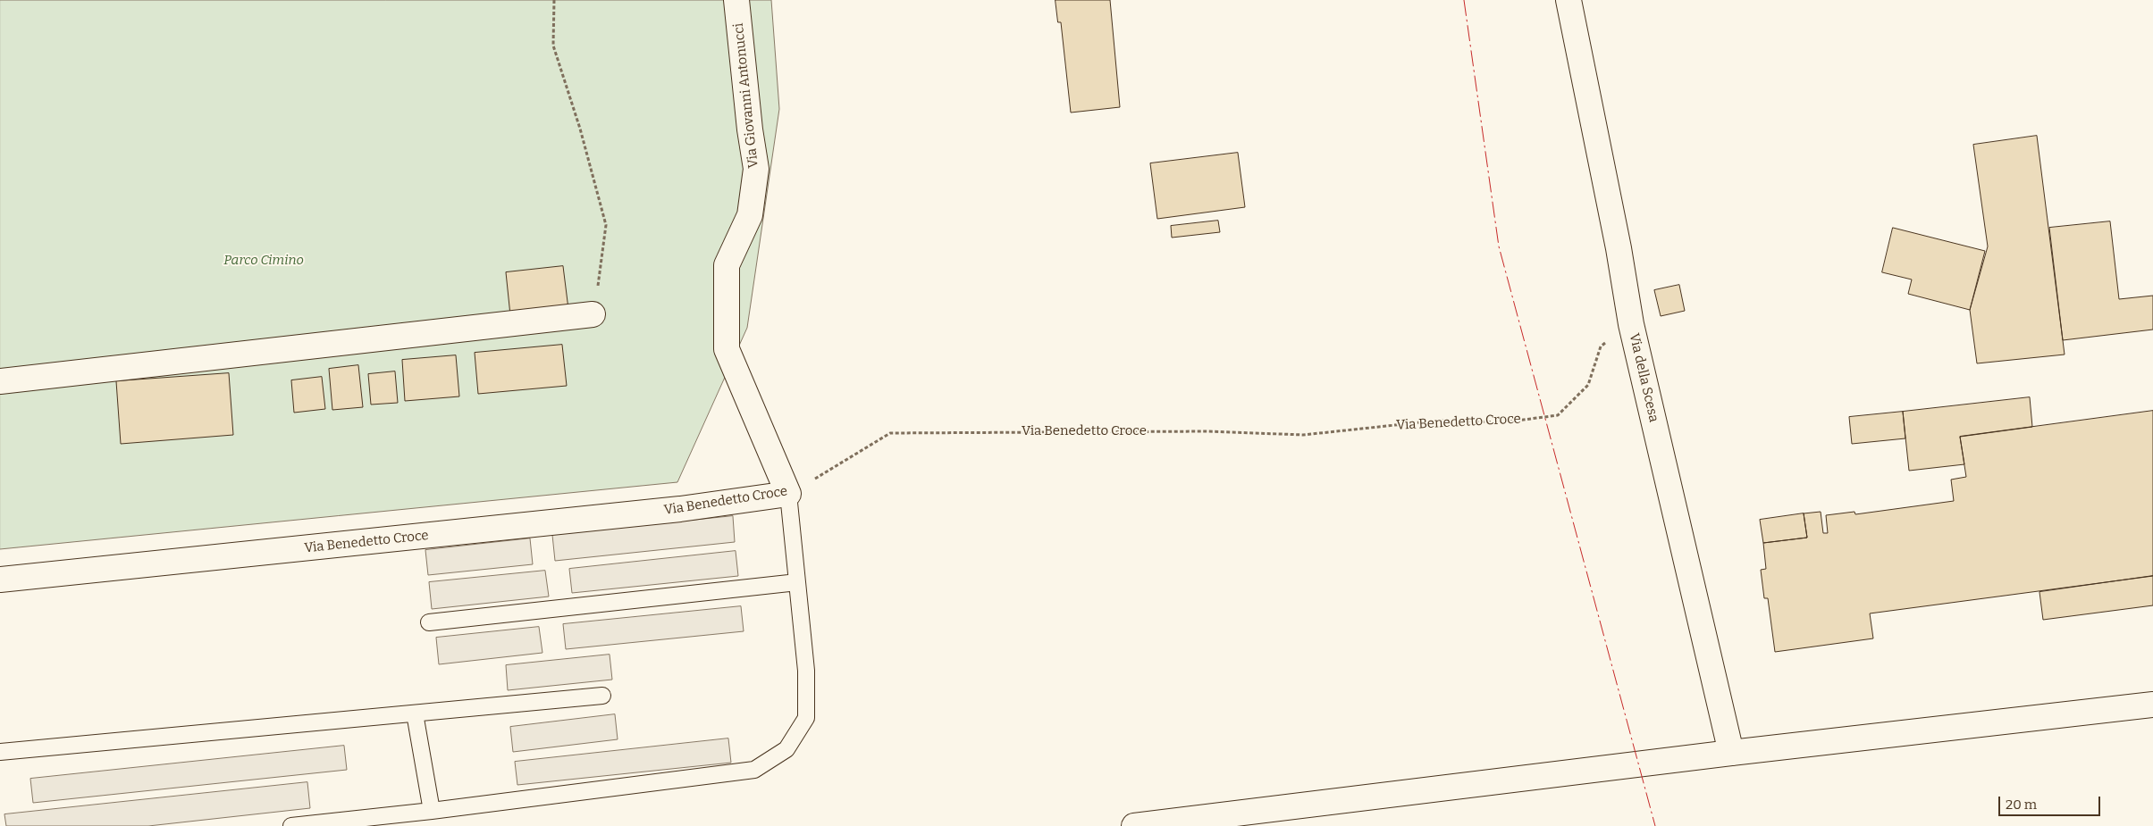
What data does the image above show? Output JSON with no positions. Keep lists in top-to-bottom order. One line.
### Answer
{"streets":{"street":["Via Giovanni Antonucci","Via della Scesa","Via Benedetto Croce"]},"crossings":[["Via Giovanni Antonucci","Via Benedetto Croce"],["Via della Scesa","Via Benedetto Croce"]],"parks":["Parco Cimino"],"scale_bar":"20 m"}
